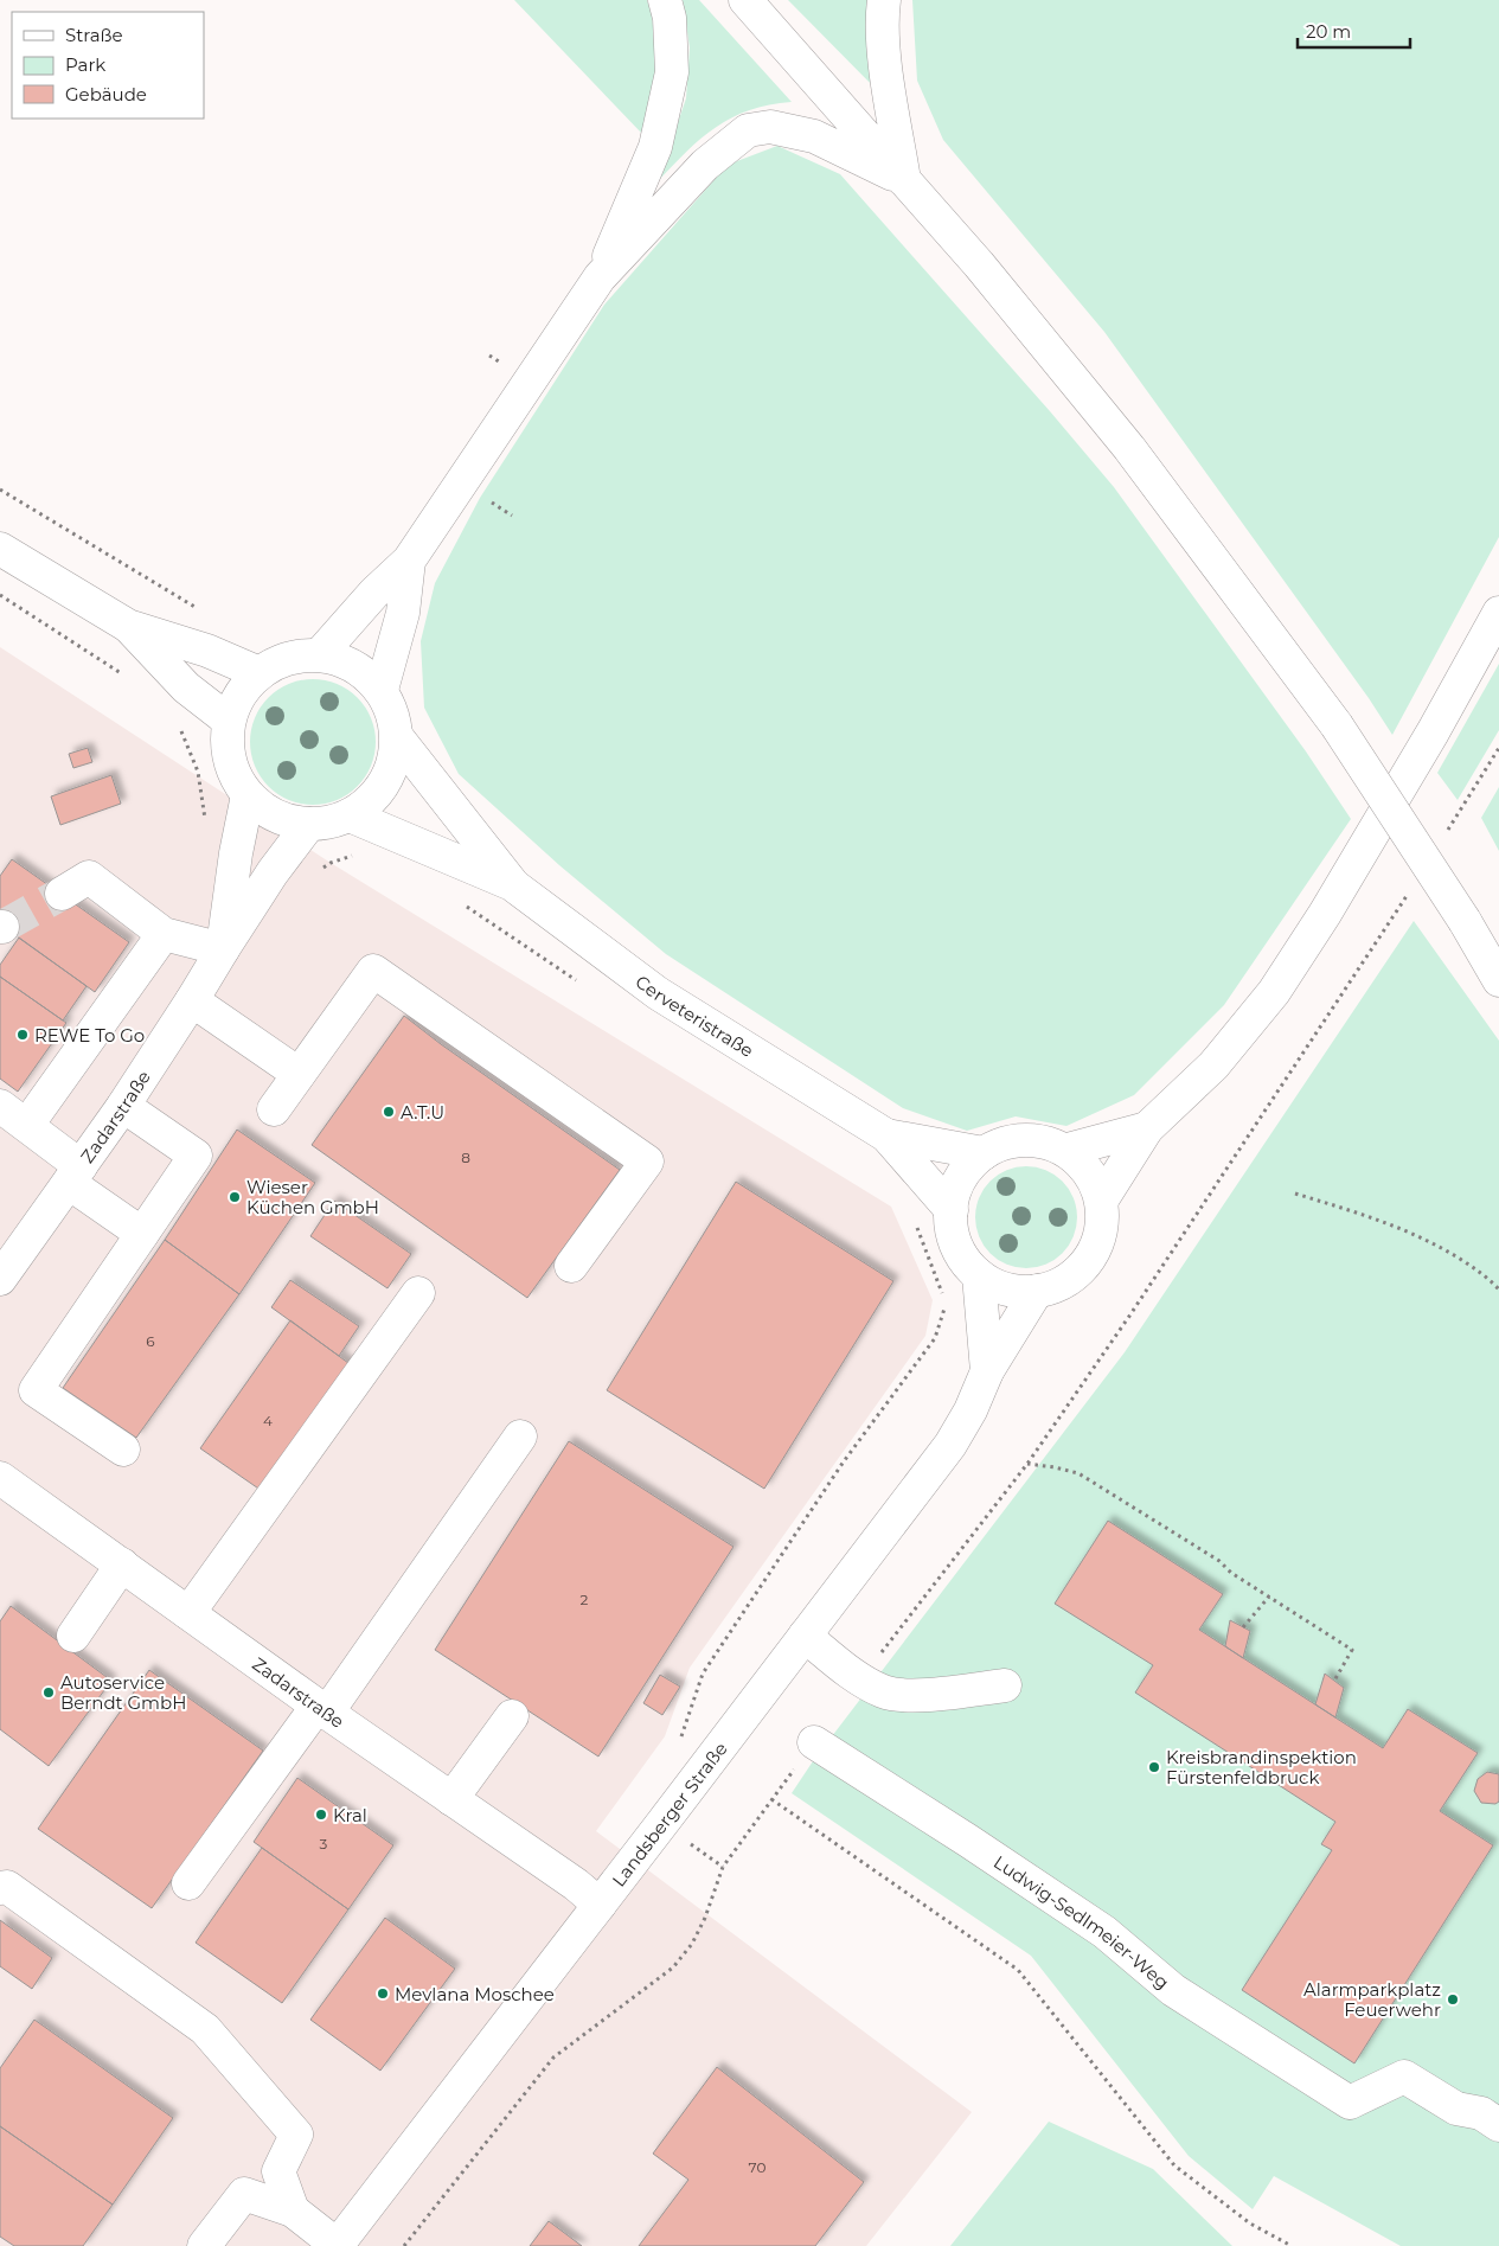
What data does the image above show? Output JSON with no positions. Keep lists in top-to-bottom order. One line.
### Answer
{"streets":{"main road":["Cerveteristraße","Zadarstraße","Landsberger Straße","Ludwig-Sedlmeier-Weg"]},"crossings":[["Cerveteristraße","Zadarstraße"],["Cerveteristraße","Landsberger Straße"],["Zadarstraße","Landsberger Straße"]],"places":["REWE To Go","A.T.U","Wieser Küchen GmbH","Autoservice Berndt GmbH","Kreisbrandinspektion Fürstenfeldbruck","Kral","Mevlana Moschee","Alarmparkplatz Feuerwehr"],"house_numbers":["8","6","4","2","3","70"],"legend":["Straße","Park","Gebäude"],"scale_bar":"20 m"}
